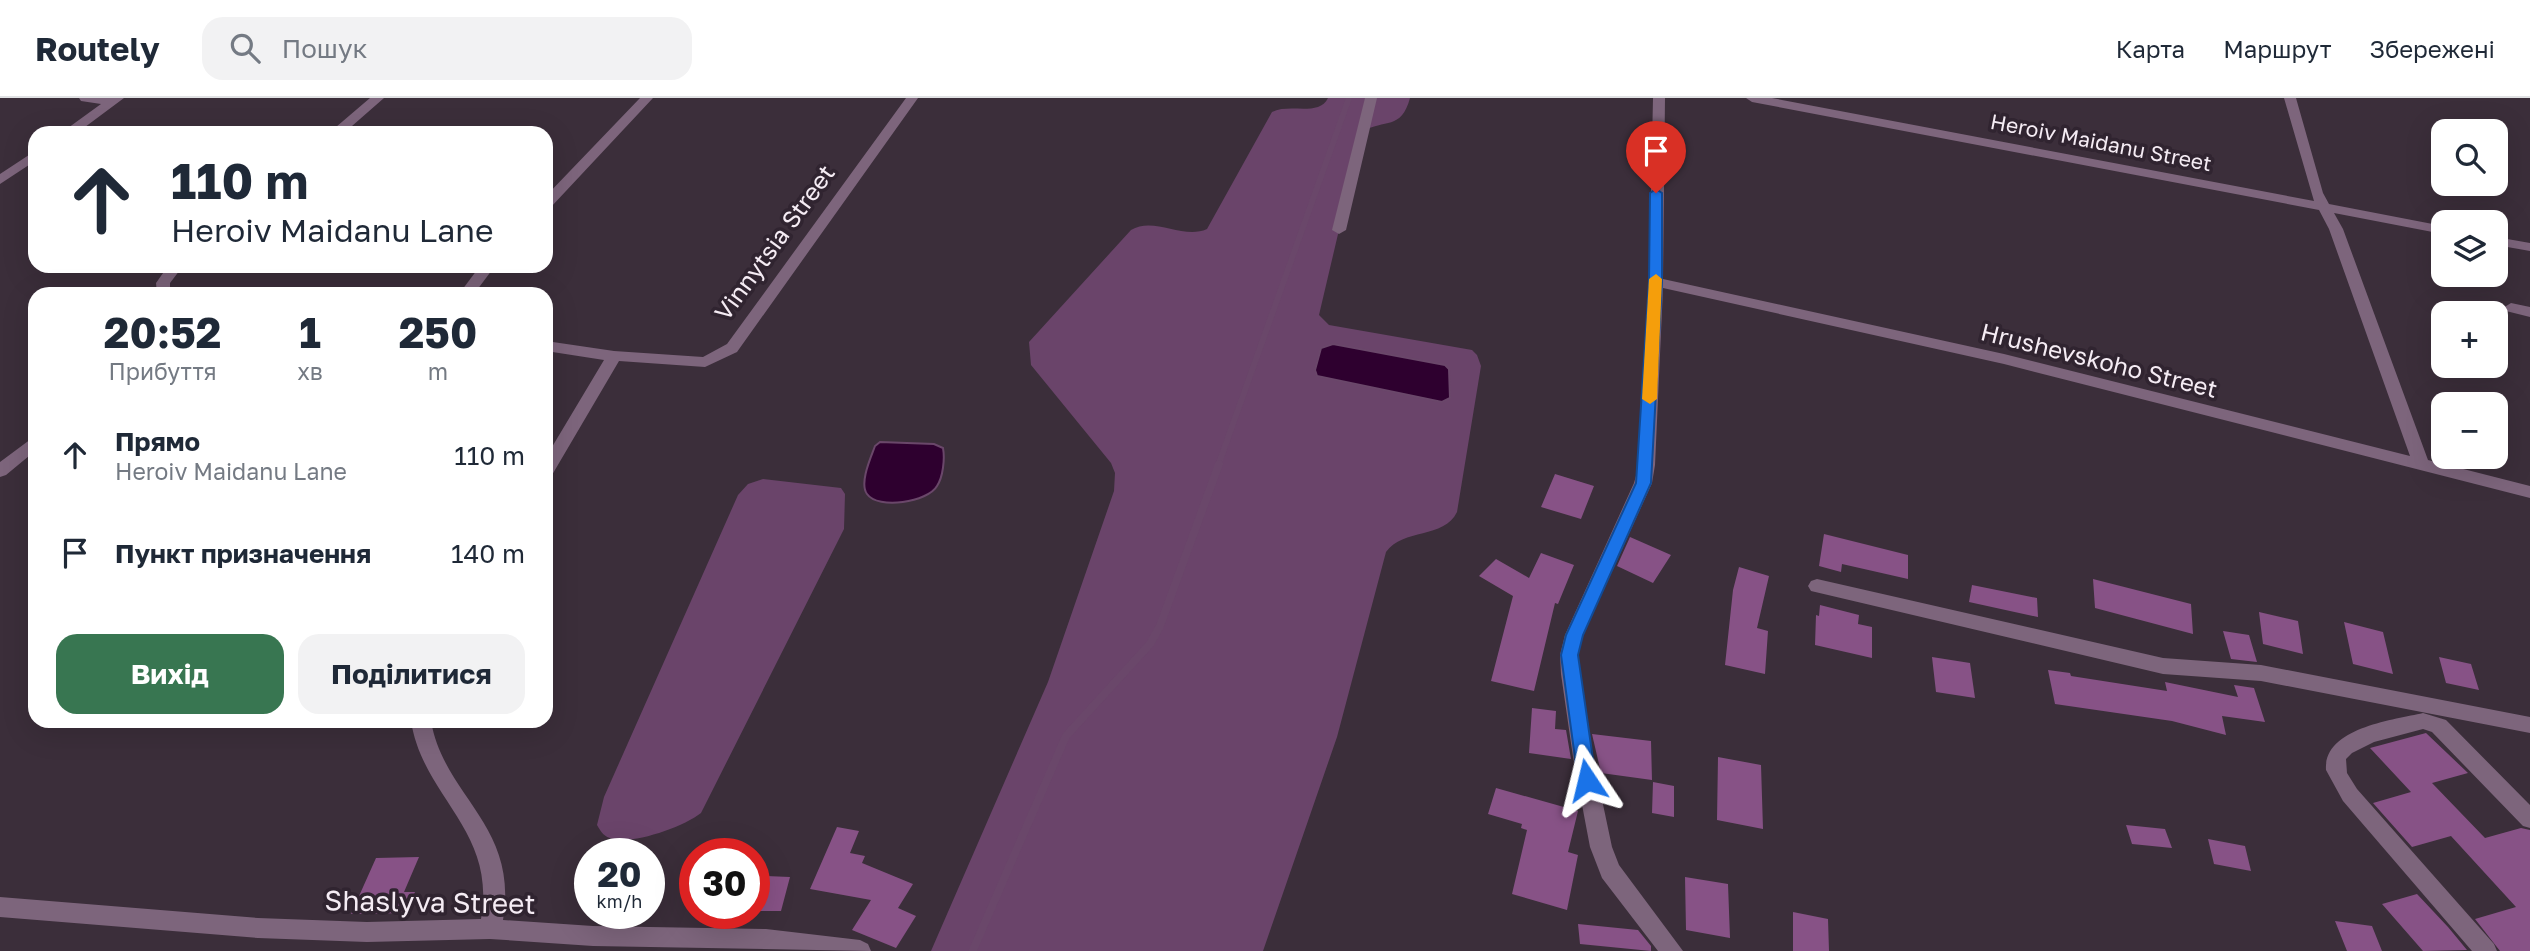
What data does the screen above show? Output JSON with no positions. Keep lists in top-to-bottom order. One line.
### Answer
{"streets":{"street":["Heroiv Maidanu Street","Vinnytsia Street","Hrushevskoho Street","Shaslyva Street"]},"page":{"header":"Routely","search":"Пошук","nav":["Карта","Маршрут","Збережені"],"map_buttons":["+","−"],"turn":["110 m","Heroiv Maidanu Lane"],"eta":["20:52","Прибуття","1","хв","250","m"],"list":[{"name":"Прямо","note":"Heroiv Maidanu Lane","value":"110 m"},{"name":"Пункт призначення","value":"140 m"}],"buttons":["Вихід","Поділитися"],"speed":"20 km/h","limit":"30"}}
